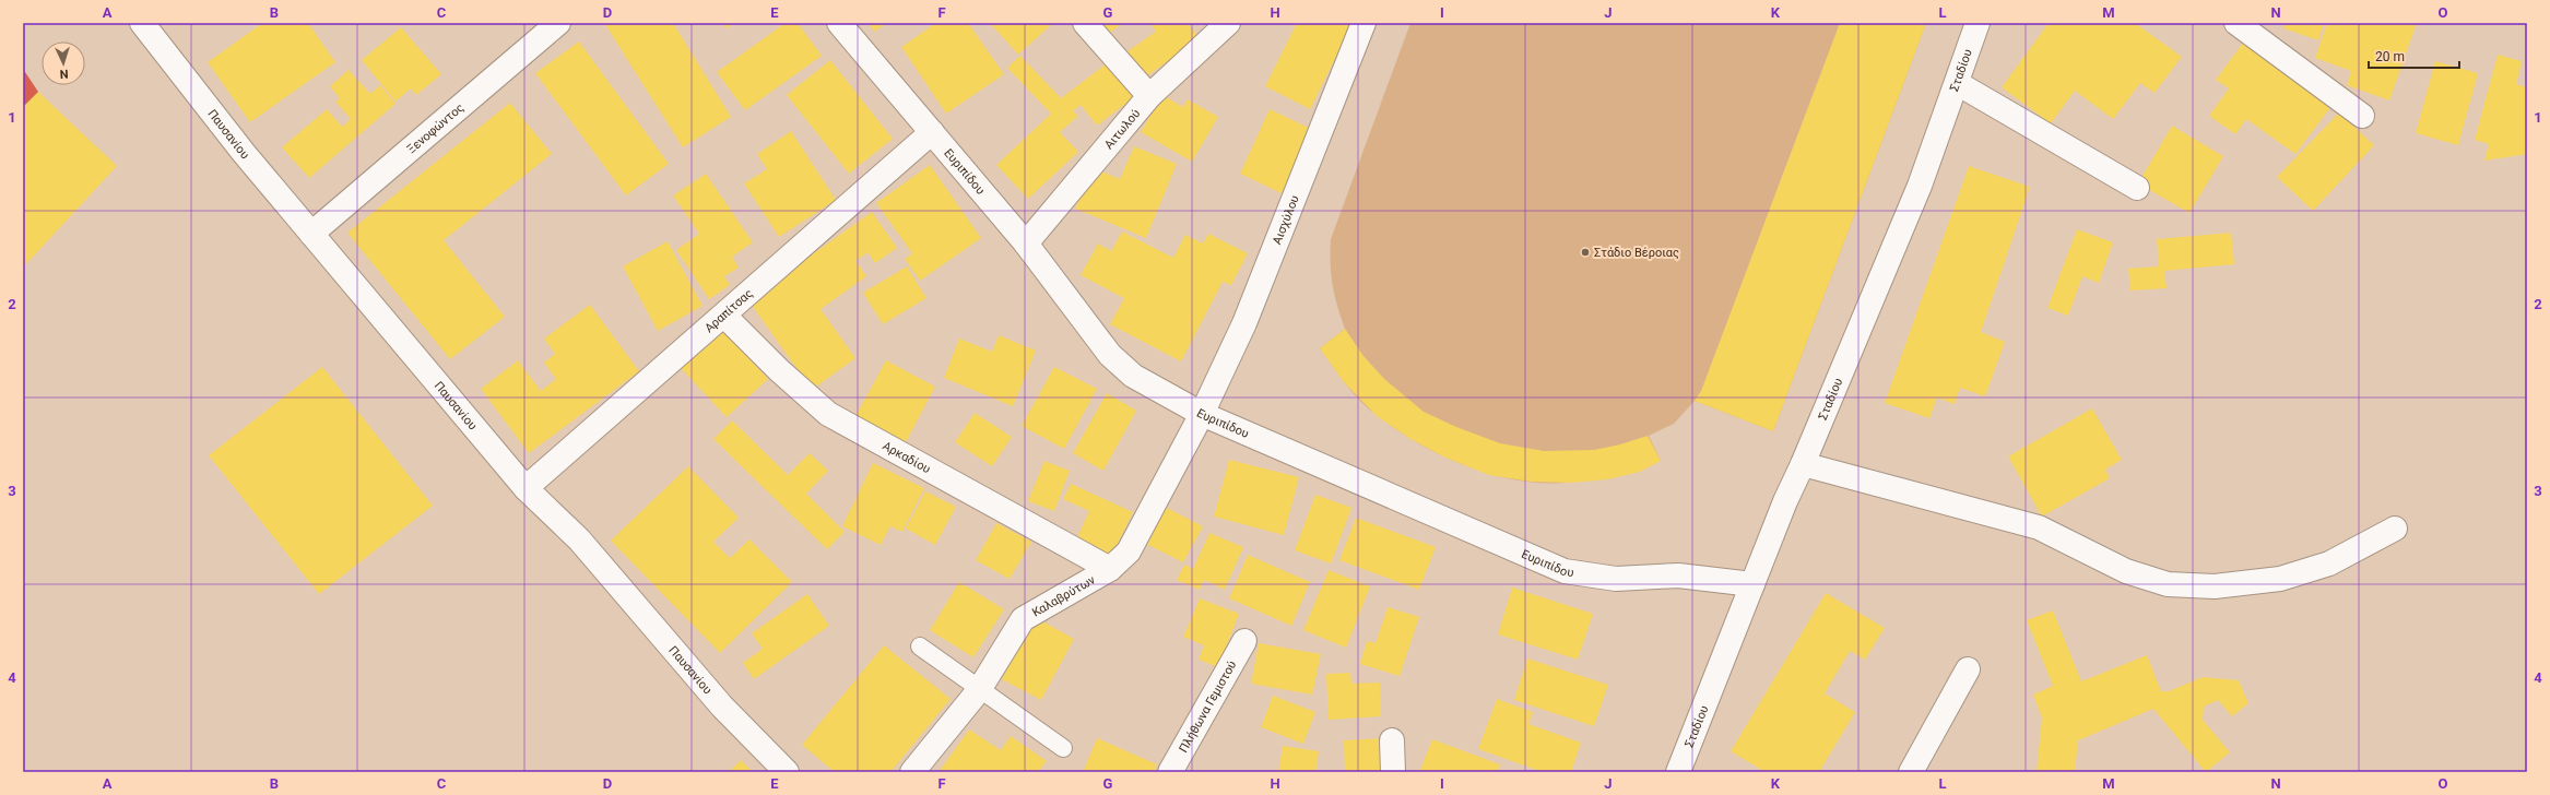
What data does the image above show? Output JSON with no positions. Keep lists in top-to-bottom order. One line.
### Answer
{"streets":{"street":["Σταδίου","Ξενοφώντος","Αιτωλού","Παυσανίου","Ευριπίδου","Αισχύλου","Αραπίτσας","Αρκαδίου","Καλαβρύτων","Πλήθωνα Γεμιστού"]},"crossings":[["Σταδίου","Ευριπίδου"],["Ξενοφώντος","Παυσανίου"],["Αιτωλού","Ευριπίδου"],["Παυσανίου","Αραπίτσας"],["Ευριπίδου","Αισχύλου"],["Ευριπίδου","Αραπίτσας"],["Ευριπίδου","Καλαβρύτων"],["Αισχύλου","Καλαβρύτων"],["Αραπίτσας","Αρκαδίου"],["Αρκαδίου","Καλαβρύτων"]],"places":["Στάδιο Βέροιας"],"scale_bar":"20 m","north":"bottom","grid":{"columns":["A","B","C","D","E","F","G","H","I","J","K","L","M","N","O"],"rows":["1","2","3","4"]}}
